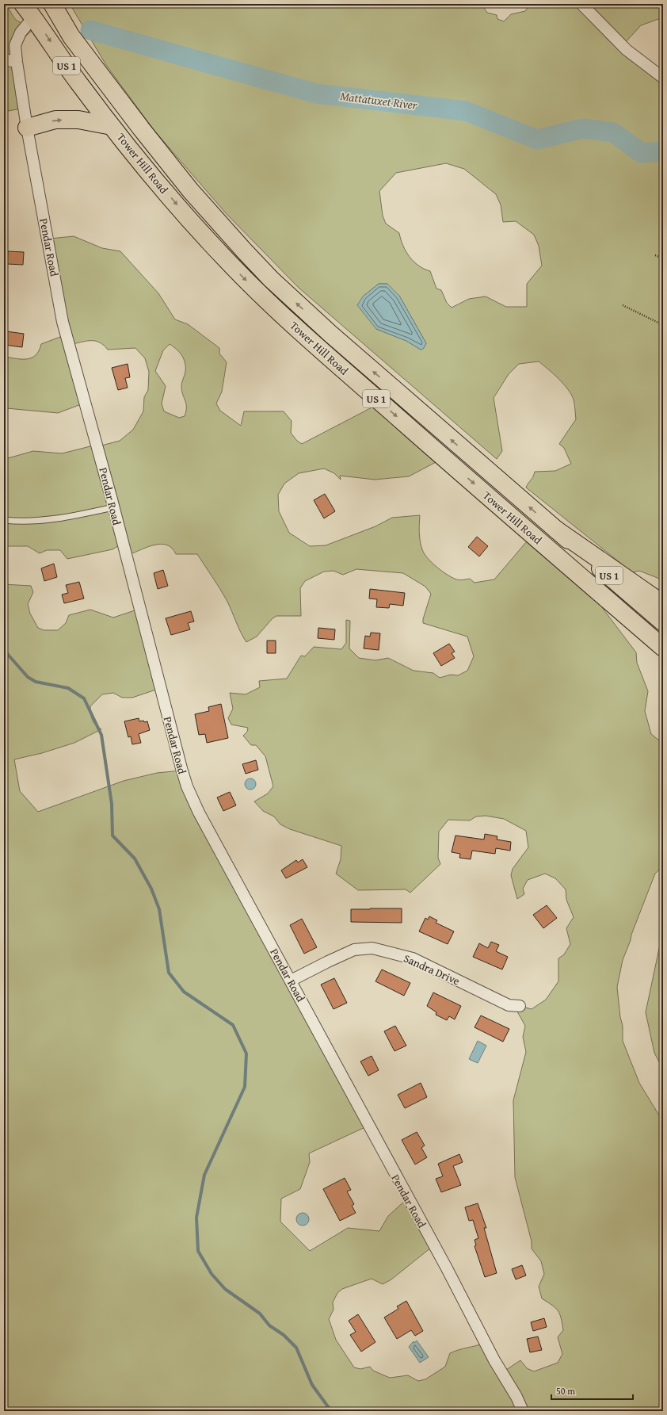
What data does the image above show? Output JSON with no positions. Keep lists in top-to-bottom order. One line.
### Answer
{"streets":{"highway":["US 1","Tower Hill Road"],"street":["Pendar Road","Sandra Drive"]},"crossings":[["Tower Hill Road","Pendar Road"],["Pendar Road","Sandra Drive"]],"water":["Mattatuxet River"],"scale_bar":"50 m"}
